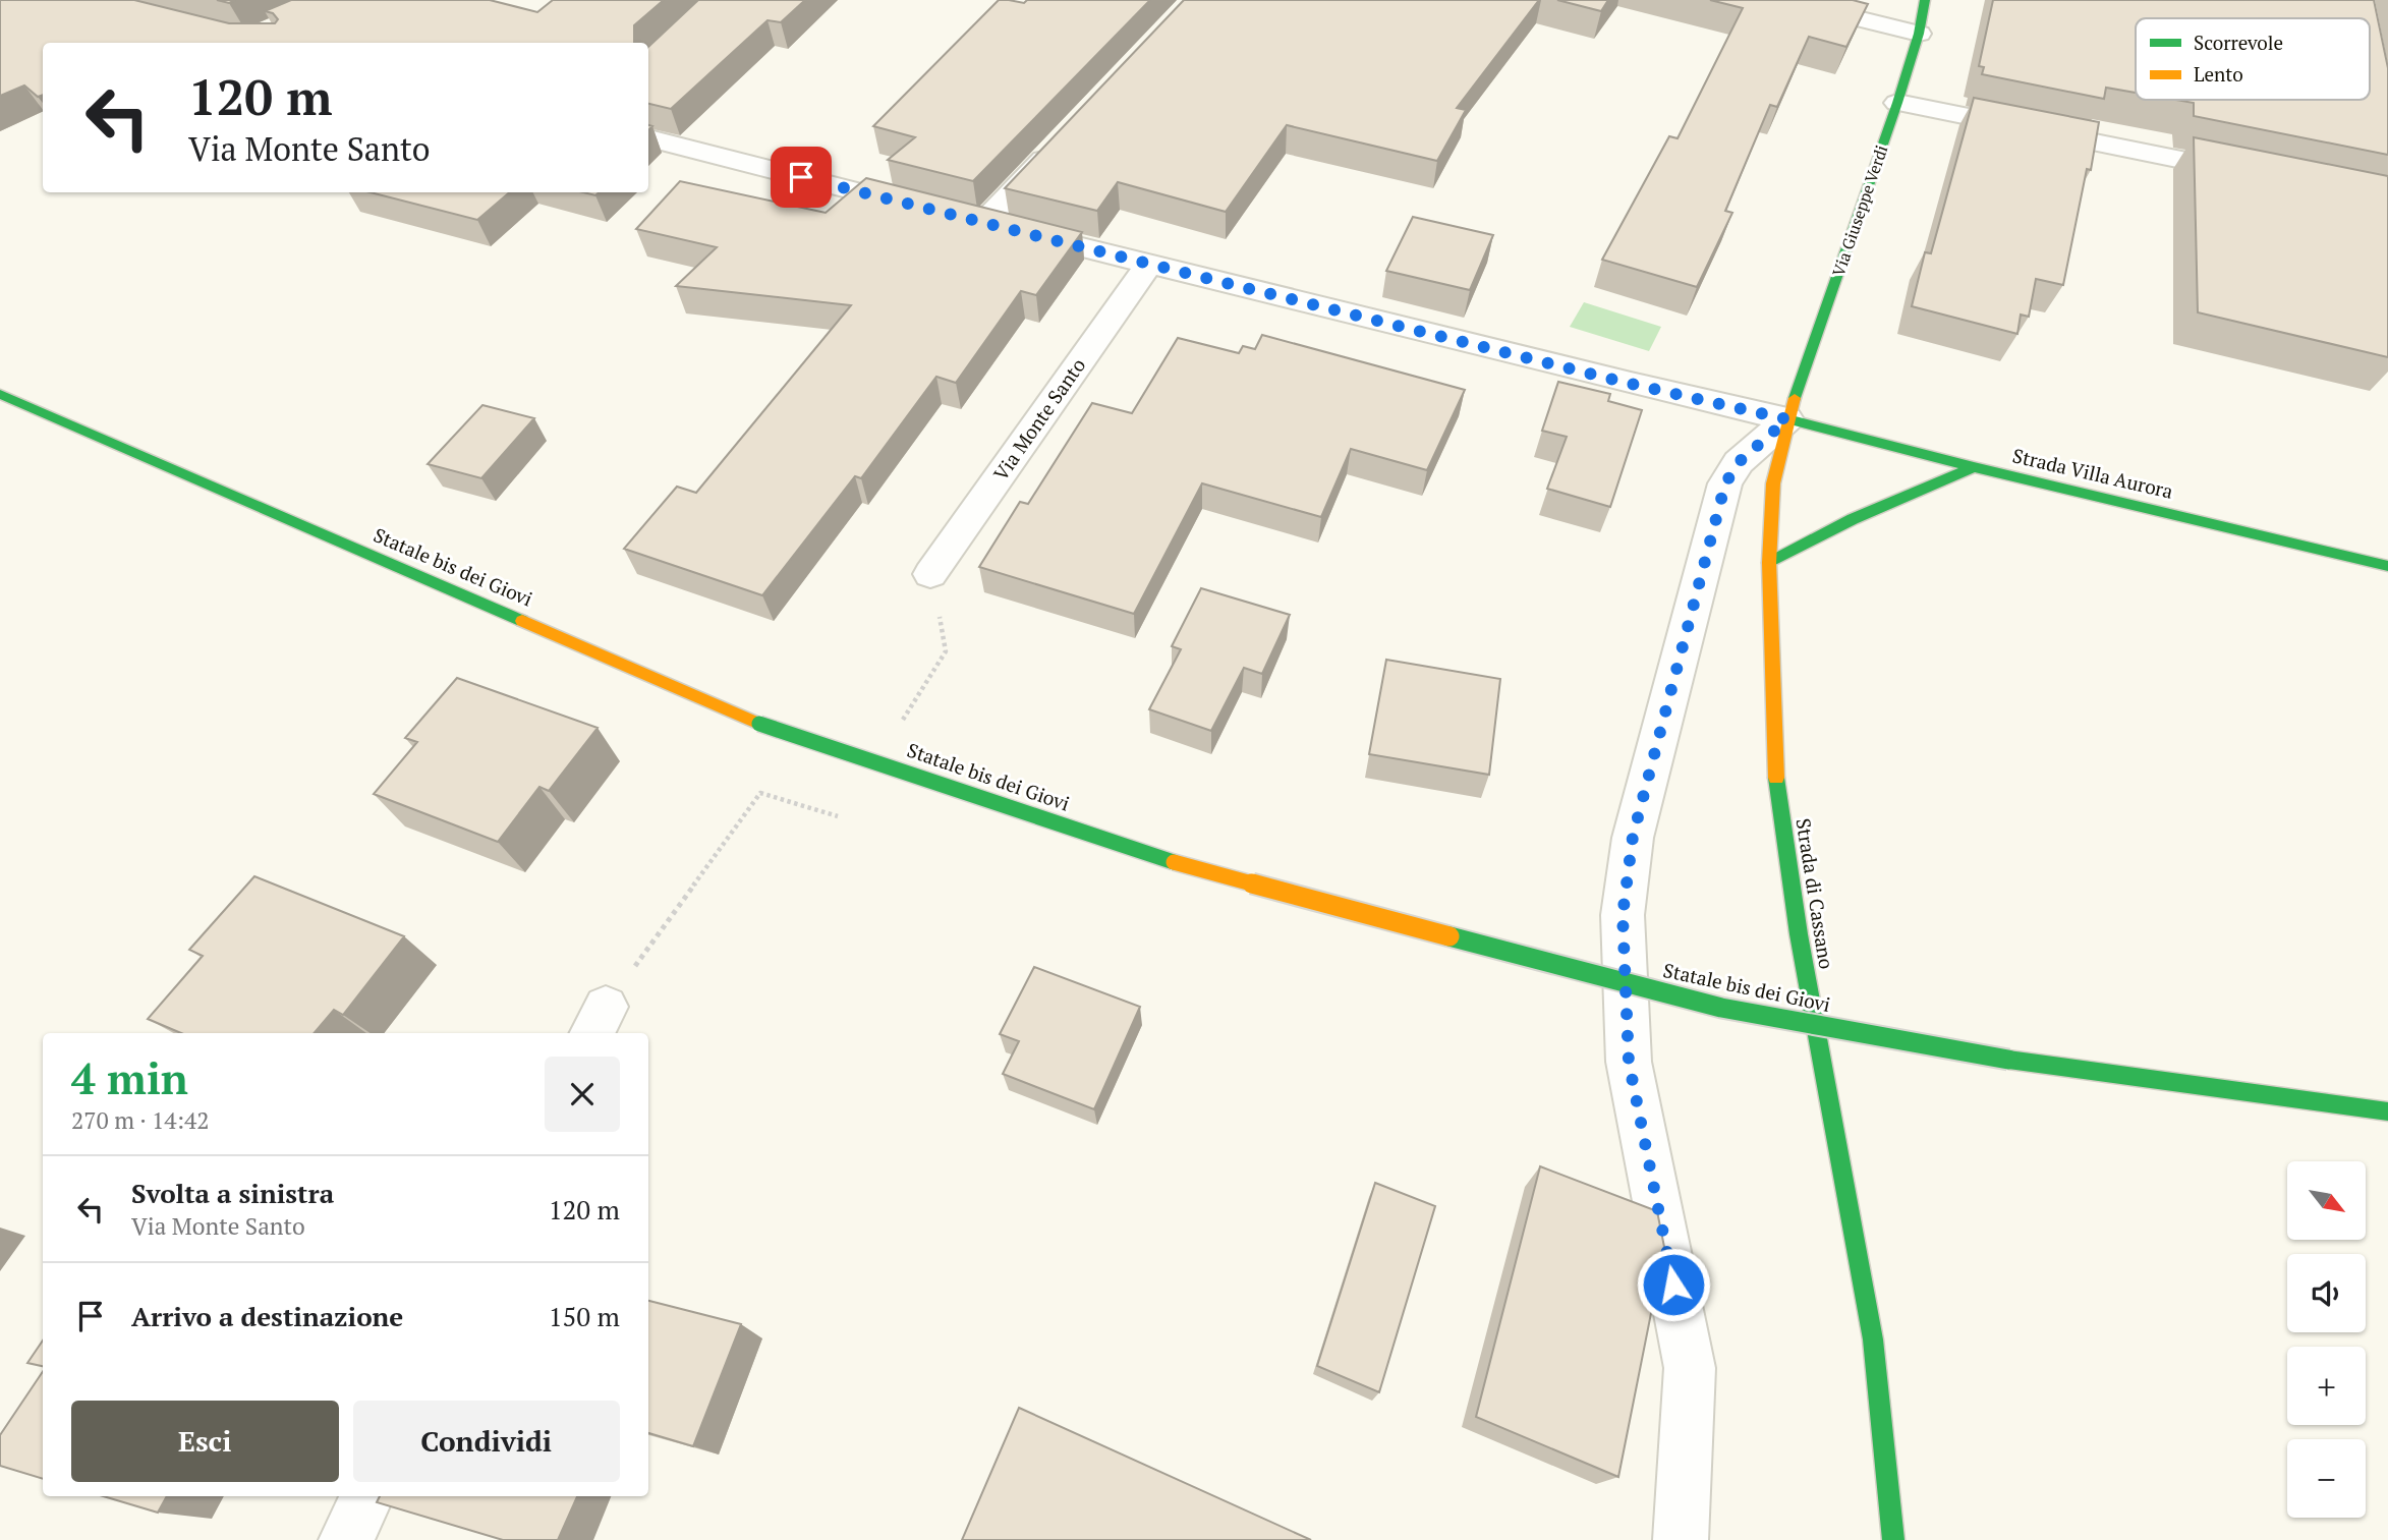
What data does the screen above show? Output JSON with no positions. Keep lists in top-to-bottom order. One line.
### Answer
{"streets":{"street":["Via Giuseppe Verdi","Via Monte Santo","Strada Villa Aurora","Statale bis dei Giovi","Strada di Cassano"]},"crossings":[["Via Giuseppe Verdi","Strada Villa Aurora"],["Via Giuseppe Verdi","Strada di Cassano"],["Strada Villa Aurora","Strada di Cassano"]],"legend":["Scorrevole","Lento"],"north":"bottom right","page":{"turn":["120 m","Via Monte Santo"],"heading":["4 min","270 m · 14:42"],"list":[{"name":"Svolta a sinistra","note":"Via Monte Santo","value":"120 m"},{"name":"Arrivo a destinazione","value":"150 m"}],"map_buttons":["+","−"],"buttons":["Esci","Condividi"]}}
